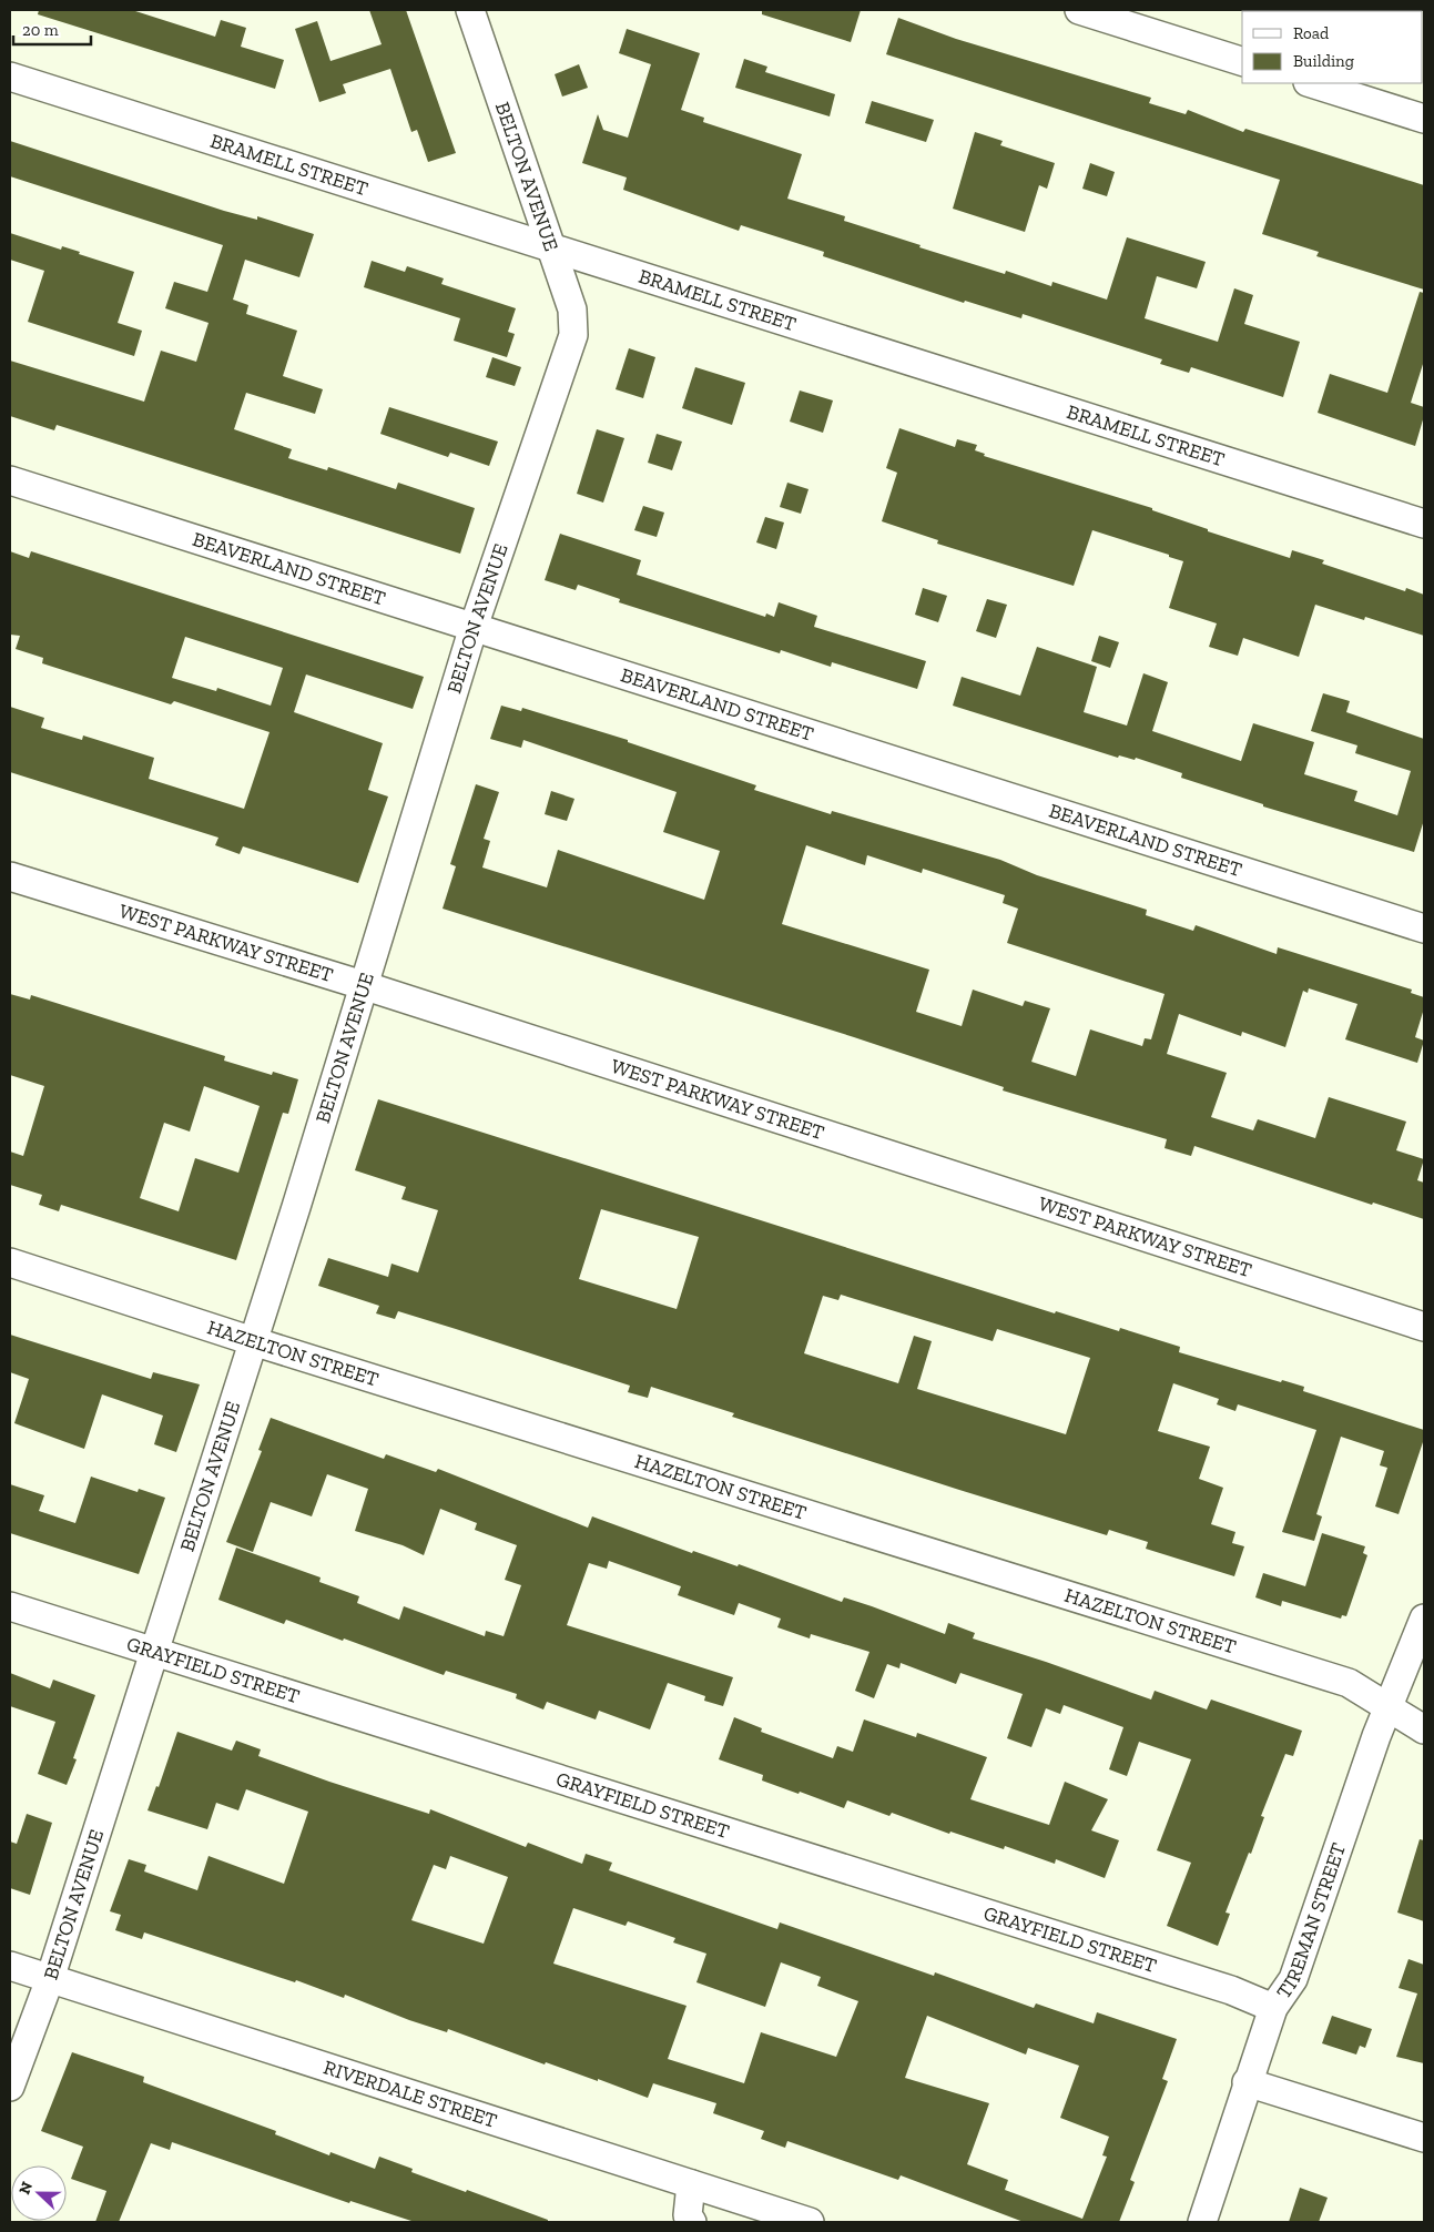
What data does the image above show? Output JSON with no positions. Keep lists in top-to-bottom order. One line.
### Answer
{"streets":{"street":["BRAMELL STREET","BELTON AVENUE","BEAVERLAND STREET","WEST PARKWAY STREET","HAZELTON STREET","GRAYFIELD STREET","TIREMAN STREET","RIVERDALE STREET"]},"crossings":[["BRAMELL STREET","BELTON AVENUE"],["BELTON AVENUE","BEAVERLAND STREET"],["BELTON AVENUE","WEST PARKWAY STREET"],["BELTON AVENUE","HAZELTON STREET"],["BELTON AVENUE","GRAYFIELD STREET"],["BELTON AVENUE","RIVERDALE STREET"],["HAZELTON STREET","TIREMAN STREET"],["GRAYFIELD STREET","TIREMAN STREET"]],"legend":["Road","Building"],"scale_bar":"20 m","north":"left"}
